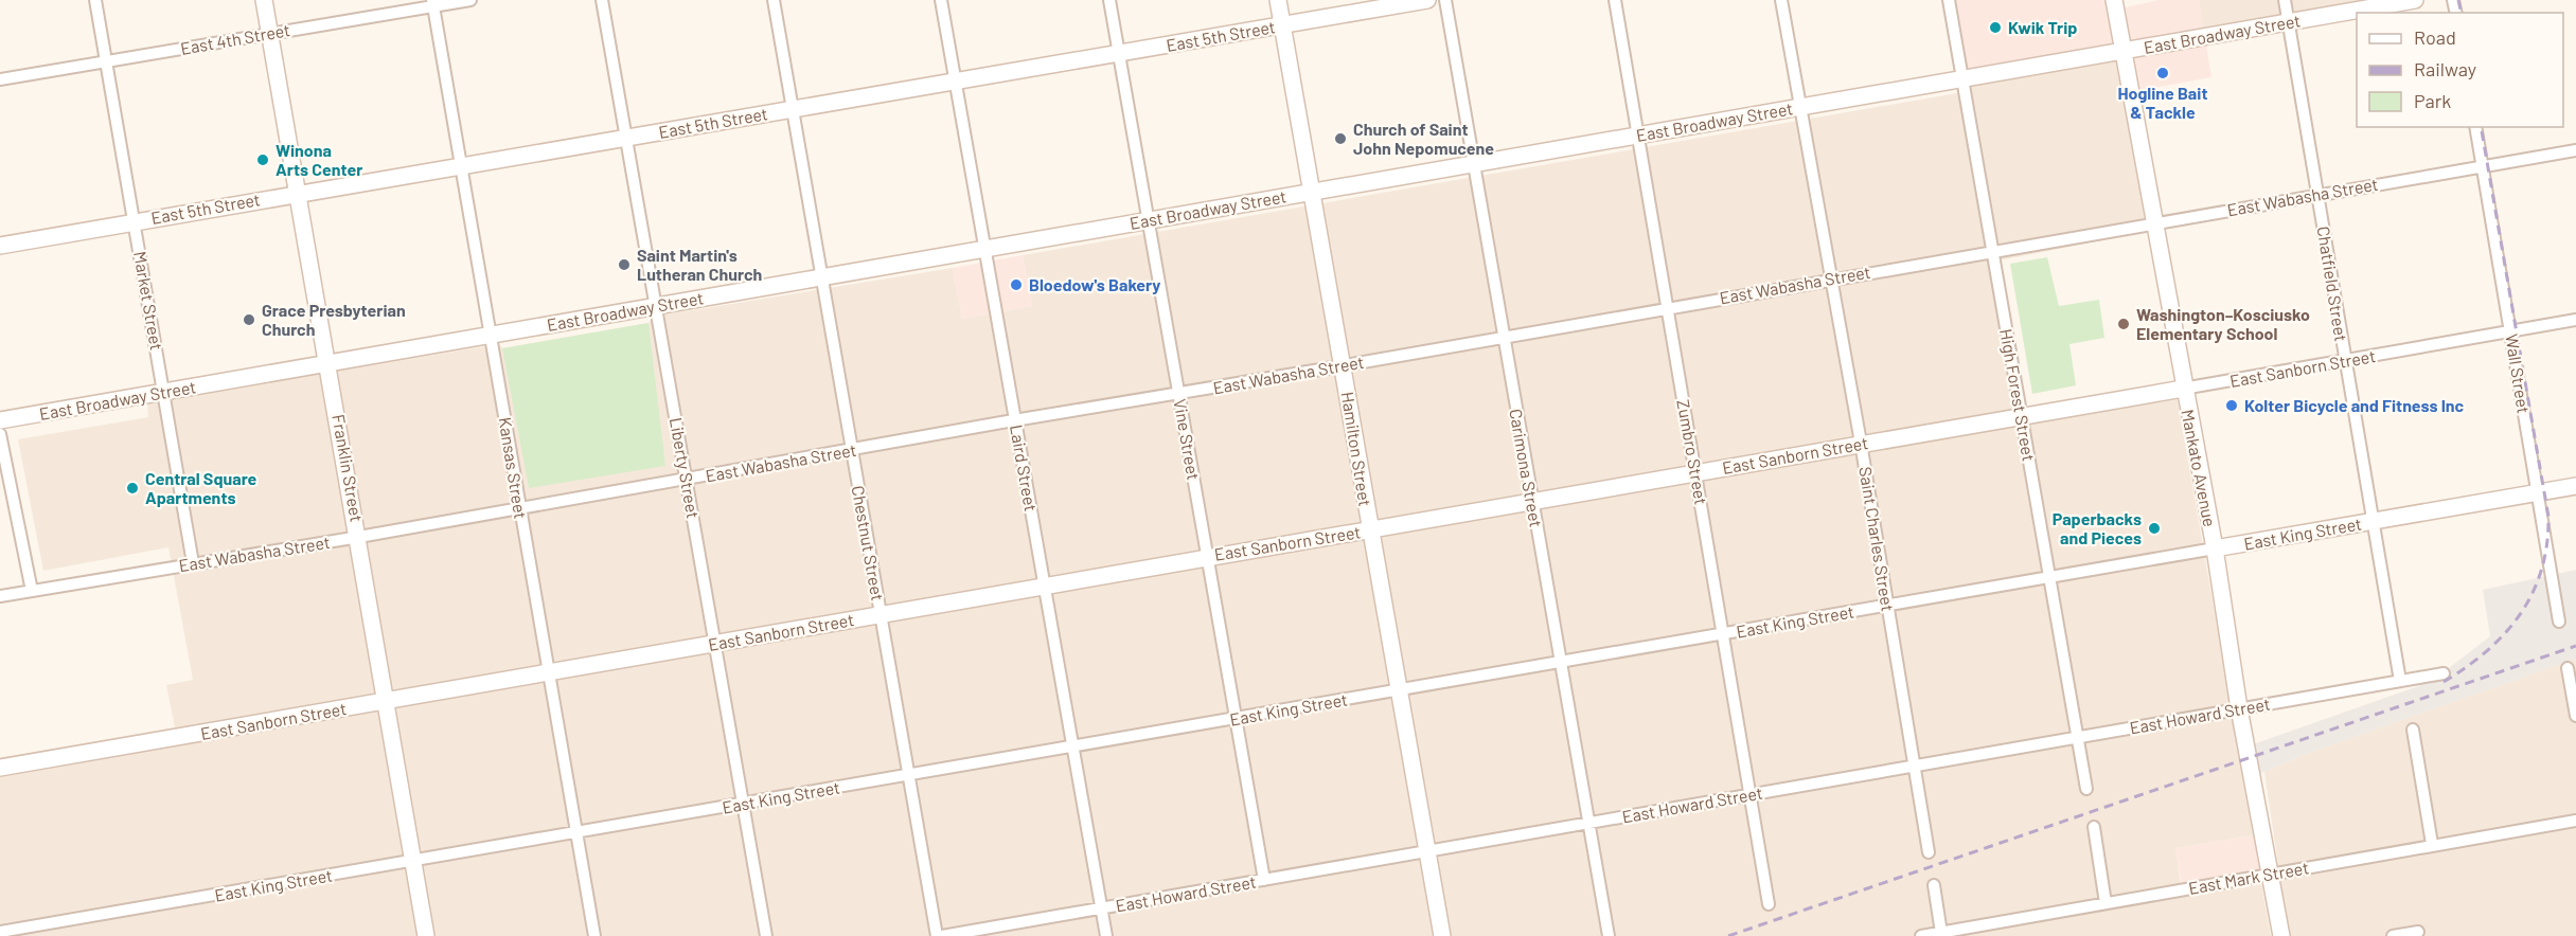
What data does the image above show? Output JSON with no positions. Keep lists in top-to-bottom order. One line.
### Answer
{"streets":{"street":["East Broadway Street","East 5th Street","East 4th Street","East Wabasha Street","Chatfield Street","Market Street","East Sanborn Street","Wall Street","High Forest Street","Vine Street","Hamilton Street","Zumbro Street","Franklin Street","Kansas Street","Liberty Street","Laird Street","Carimona Street","Mankato Avenue","East King Street","Saint Charles Street","Chestnut Street","East Howard Street","East Mark Street"]},"crossings":[["East Broadway Street","Chatfield Street"],["East Broadway Street","Market Street"],["East Broadway Street","High Forest Street"],["East Broadway Street","Vine Street"],["East Broadway Street","Hamilton Street"],["East Broadway Street","Zumbro Street"],["East Broadway Street","Franklin Street"],["East Broadway Street","Kansas Street"],["East Broadway Street","Liberty Street"],["East Broadway Street","Laird Street"],["East Broadway Street","Carimona Street"],["East Broadway Street","Mankato Avenue"],["East Broadway Street","Saint Charles Street"],["East Broadway Street","Chestnut Street"],["East 5th Street","Market Street"],["East 5th Street","Vine Street"],["East 5th Street","Hamilton Street"],["East 5th Street","Franklin Street"],["East 5th Street","Kansas Street"],["East 5th Street","Liberty Street"],["East 5th Street","Laird Street"],["East 5th Street","Chestnut Street"],["East 4th Street","Market Street"],["East 4th Street","Franklin Street"],["East 4th Street","Kansas Street"],["East Wabasha Street","Chatfield Street"],["East Wabasha Street","Market Street"],["East Wabasha Street","Wall Street"],["East Wabasha Street","High Forest Street"],["East Wabasha Street","Vine Street"],["East Wabasha Street","Hamilton Street"],["East Wabasha Street","Zumbro Street"],["East Wabasha Street","Franklin Street"],["East Wabasha Street","Kansas Street"],["East Wabasha Street","Liberty Street"],["East Wabasha Street","Laird Street"],["East Wabasha Street","Carimona Street"],["East Wabasha Street","Mankato Avenue"],["East Wabasha Street","Saint Charles Street"],["East Wabasha Street","Chestnut Street"],["Chatfield Street","East Sanborn Street"],["Chatfield Street","East King Street"],["Chatfield Street","East Howard Street"],["East Sanborn Street","Wall Street"],["East Sanborn Street","High Forest Street"],["East Sanborn Street","Vine Street"],["East Sanborn Street","Hamilton Street"],["East Sanborn Street","Zumbro Street"],["East Sanborn Street","Franklin Street"],["East Sanborn Street","Kansas Street"],["East Sanborn Street","Liberty Street"],["East Sanborn Street","Laird Street"],["East Sanborn Street","Carimona Street"],["East Sanborn Street","Mankato Avenue"],["East Sanborn Street","Saint Charles Street"],["East Sanborn Street","Chestnut Street"],["Wall Street","East King Street"],["High Forest Street","East King Street"],["High Forest Street","East Howard Street"],["Vine Street","East King Street"],["Vine Street","East Howard Street"],["Hamilton Street","East King Street"],["Hamilton Street","East Howard Street"],["Zumbro Street","East King Street"],["Zumbro Street","East Howard Street"],["Franklin Street","East King Street"],["Kansas Street","East King Street"],["Liberty Street","East King Street"],["Laird Street","East King Street"],["Laird Street","East Howard Street"],["Carimona Street","East King Street"],["Carimona Street","East Howard Street"],["Mankato Avenue","East King Street"],["Mankato Avenue","East Howard Street"],["Mankato Avenue","East Mark Street"],["East King Street","Saint Charles Street"],["East King Street","Chestnut Street"],["Saint Charles Street","East Howard Street"]],"places":["Kwik Trip","Hogline Bait & Tackle","Church of Saint John Nepomucene","Winona Arts Center","Saint Martin's Lutheran Church","Bloedow's Bakery","Grace Presbyterian Church","Washington–Kosciusko Elementary School","Kolter Bicycle and Fitness Inc","Central Square Apartments","Paperbacks and Pieces"],"legend":["Road","Railway","Park"]}
